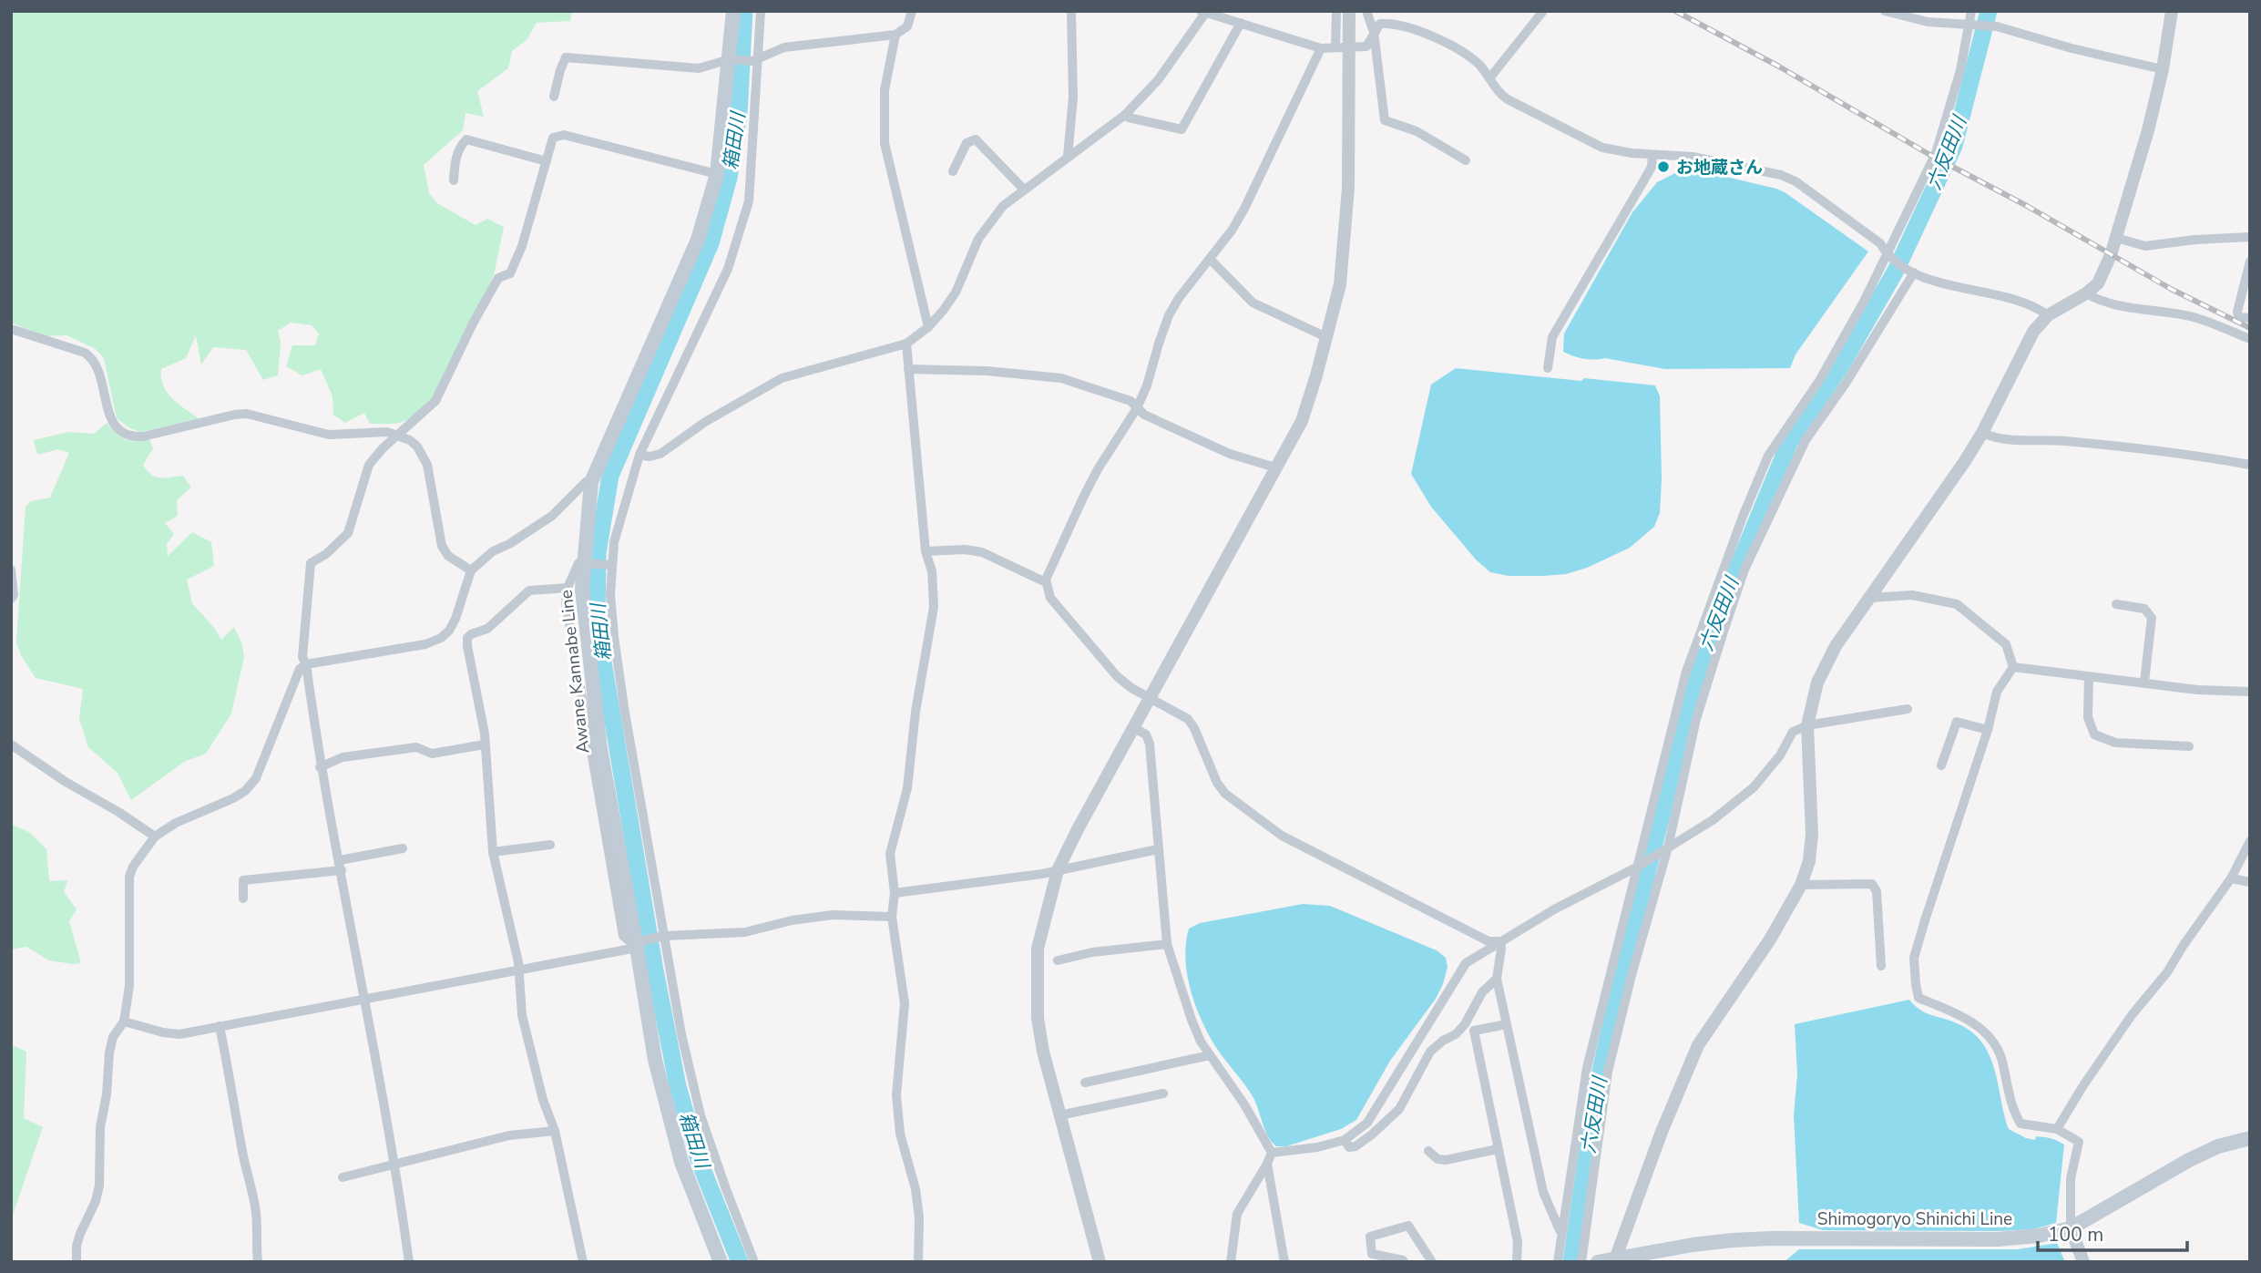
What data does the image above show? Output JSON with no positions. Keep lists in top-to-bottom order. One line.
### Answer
{"streets":{"main road":["Awane Kannabe Line","Shimogoryo Shinichi Line"]},"water":["箱田川","六反田川"],"places":["お地蔵さん"],"scale_bar":"100 m"}
